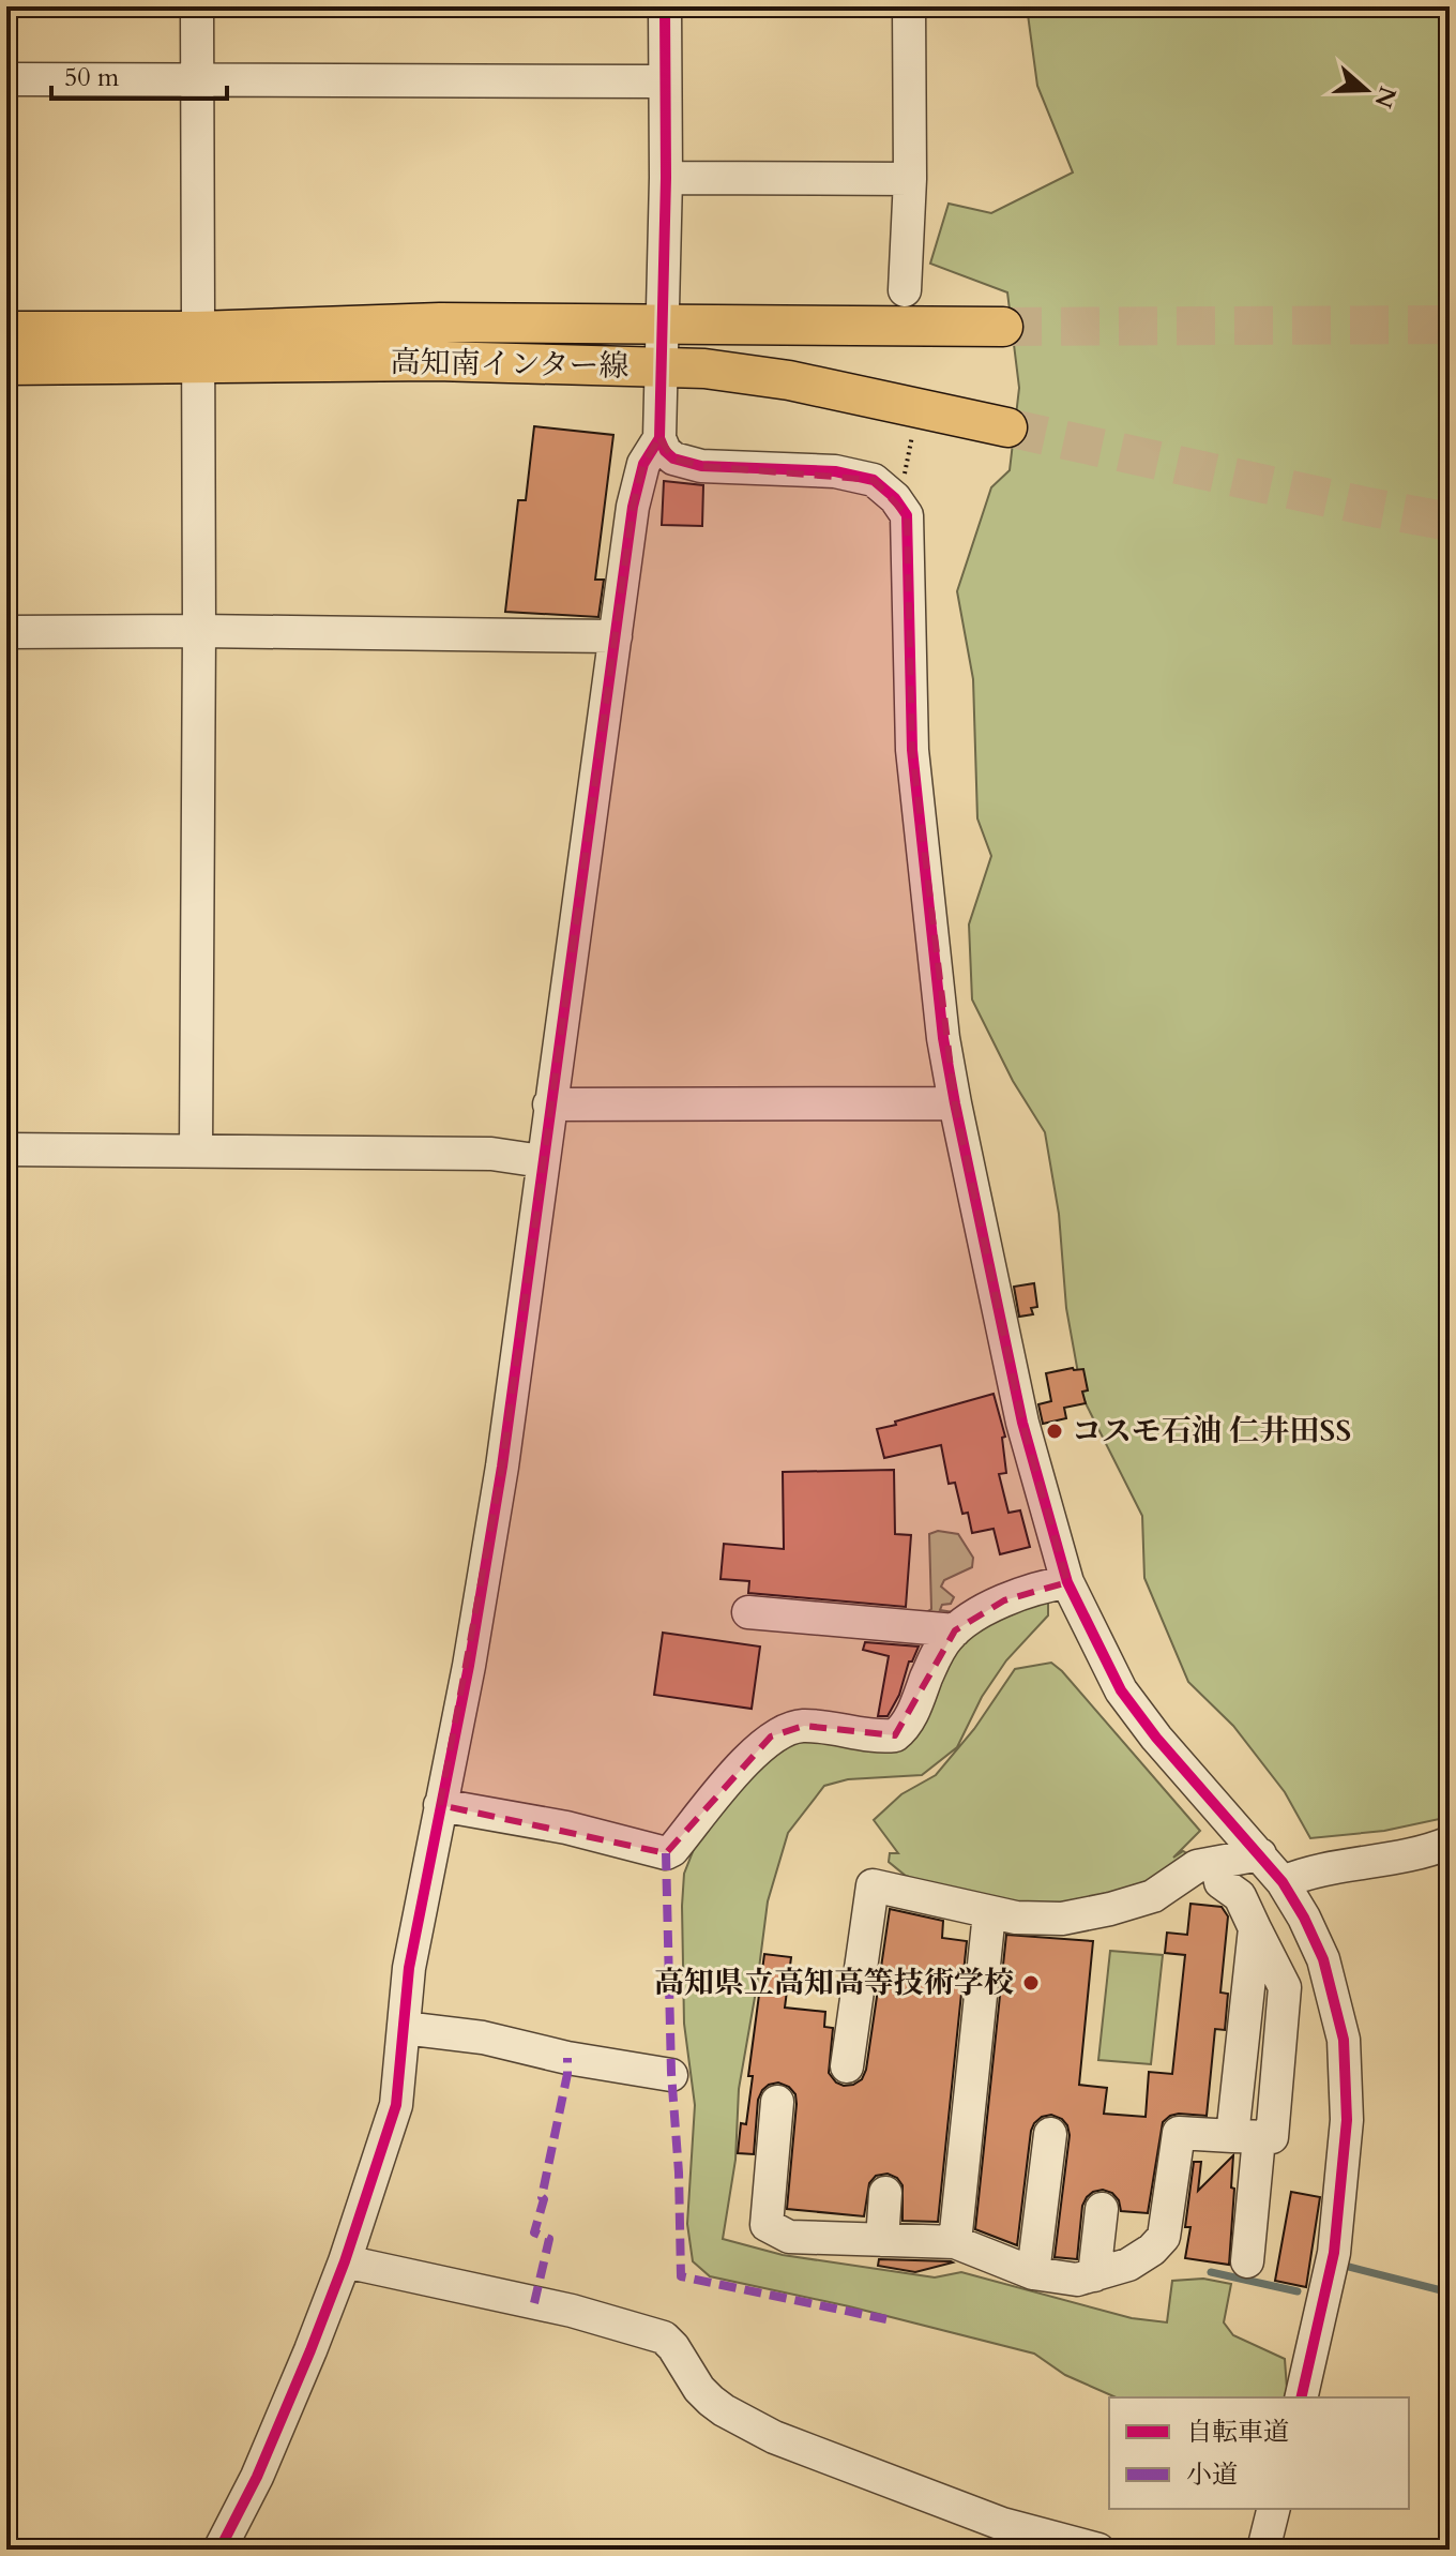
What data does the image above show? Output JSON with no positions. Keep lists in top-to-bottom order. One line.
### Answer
{"streets":{"main road":["高知南インター線"]},"places":["コスモ石油 仁井田SS","高知県立高知高等技術学校"],"legend":["自転車道","小道"],"scale_bar":"50 m","north":"right"}
